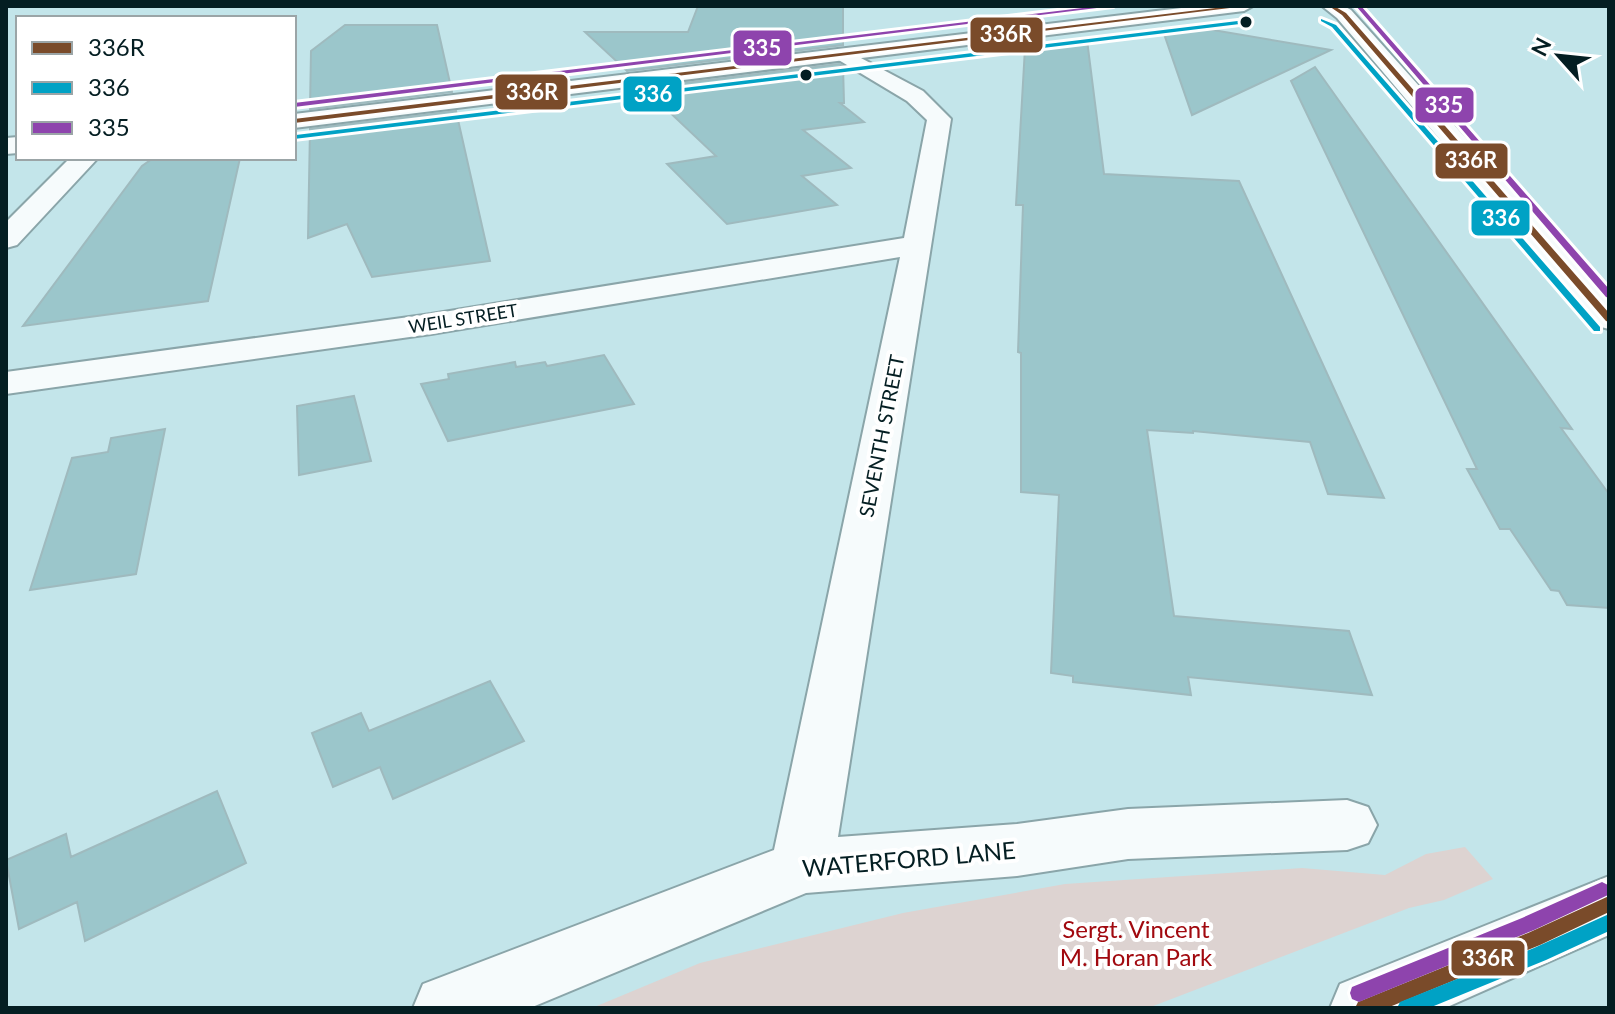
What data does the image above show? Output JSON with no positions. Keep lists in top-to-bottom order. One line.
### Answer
{"streets":{"street":["WEIL STREET","SEVENTH STREET","WATERFORD LANE"]},"crossings":[["WEIL STREET","SEVENTH STREET"],["SEVENTH STREET","WATERFORD LANE"]],"parks":["Sergt. Vincent M. Horan Park"],"lines":["transit line 336R","transit line 335","transit line 336"],"legend":["336R","336","335"],"north":"top left"}
